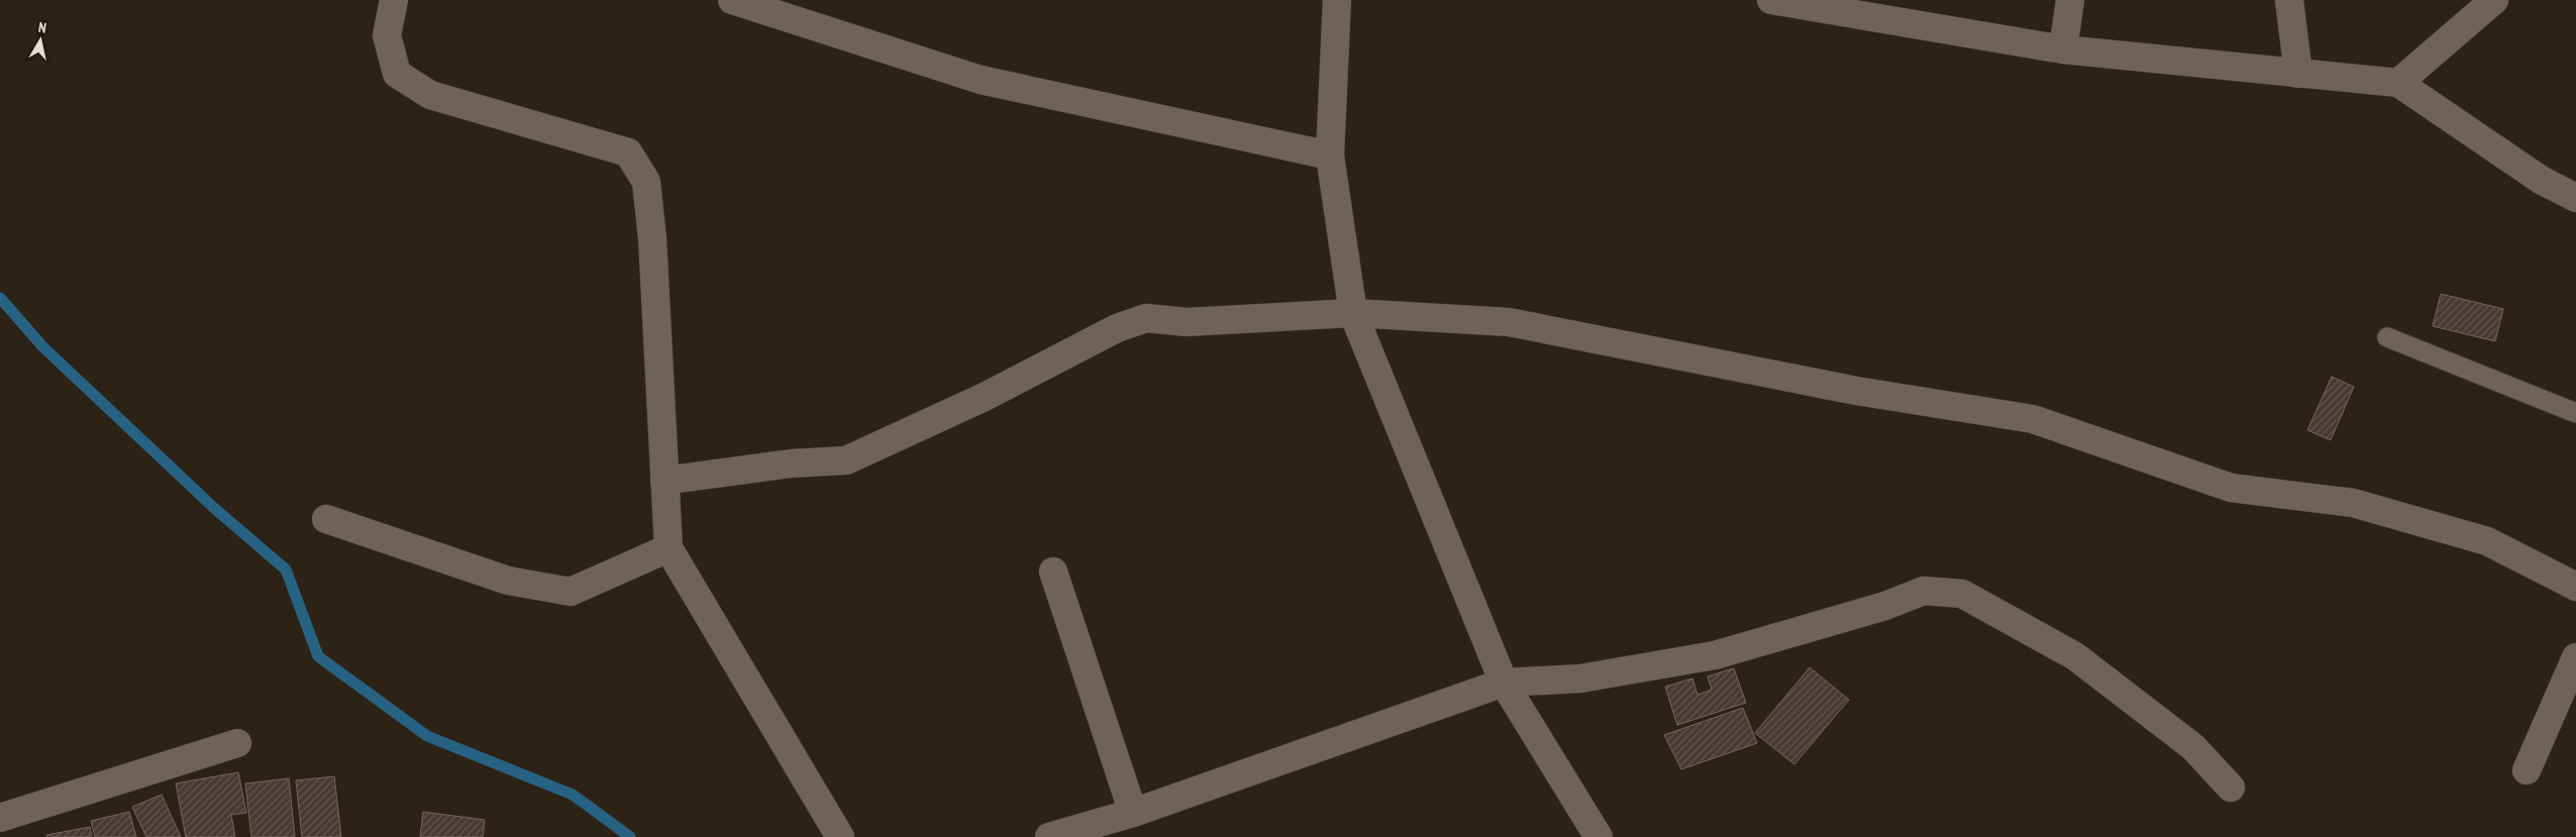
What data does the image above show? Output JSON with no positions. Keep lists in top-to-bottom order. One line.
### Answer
{"north":"top"}
